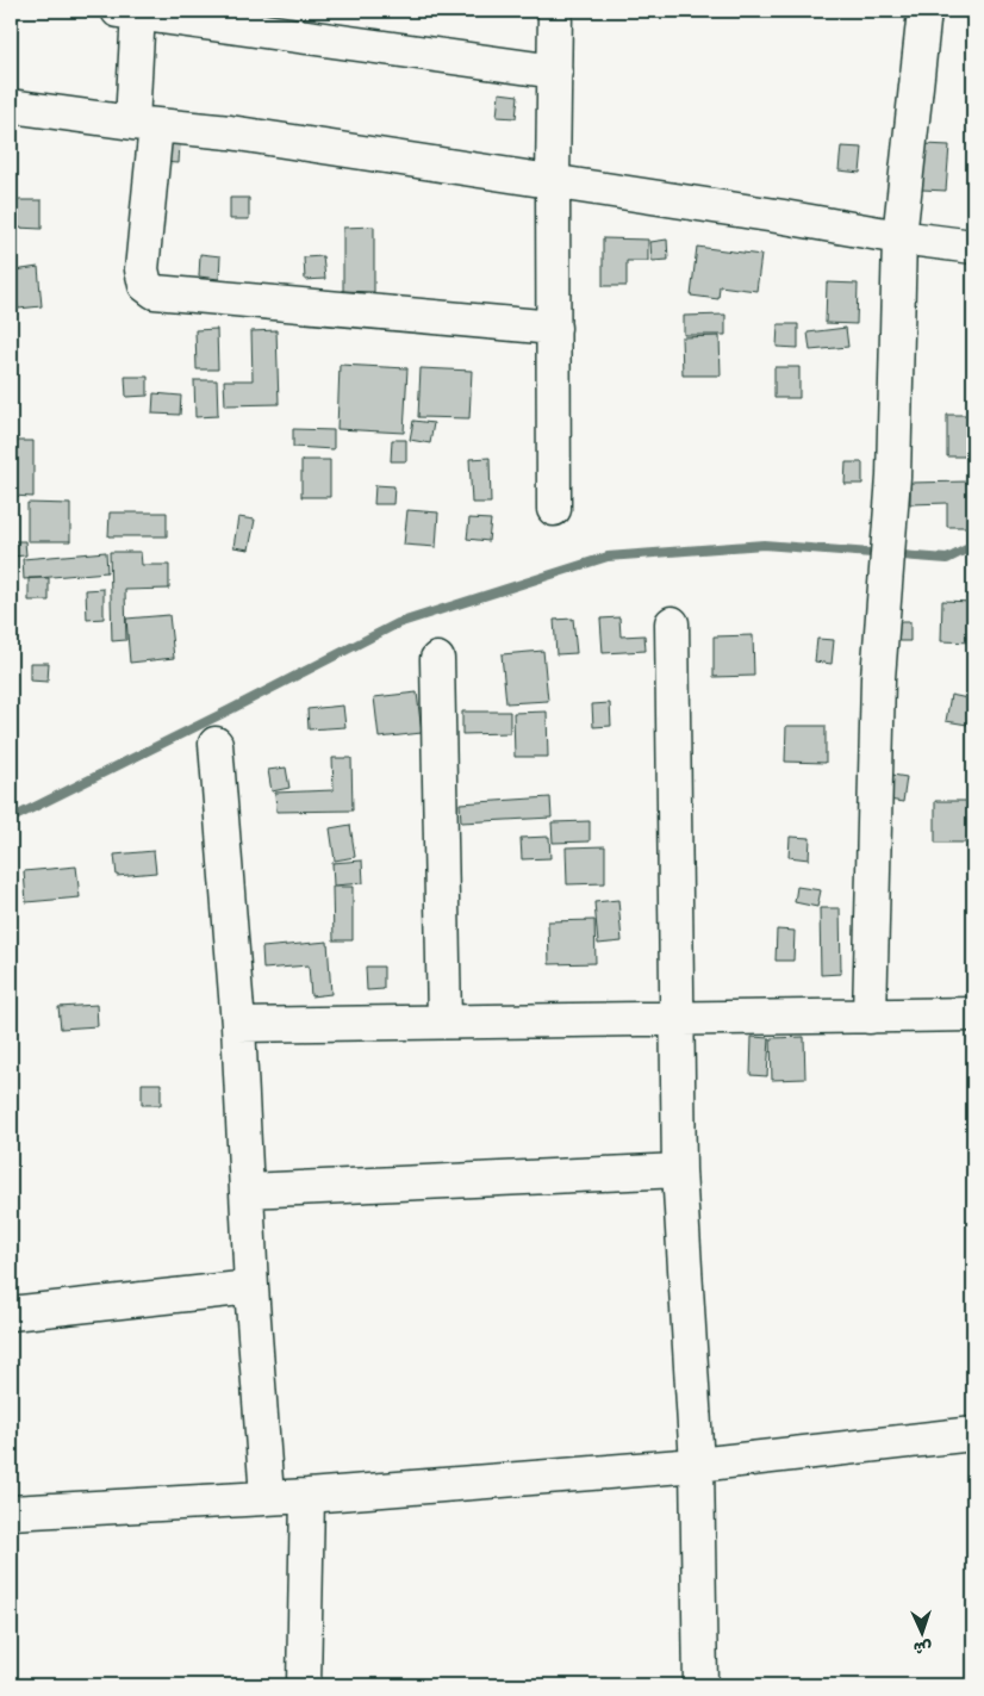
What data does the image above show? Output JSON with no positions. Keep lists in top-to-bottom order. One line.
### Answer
{"north":"bottom"}
